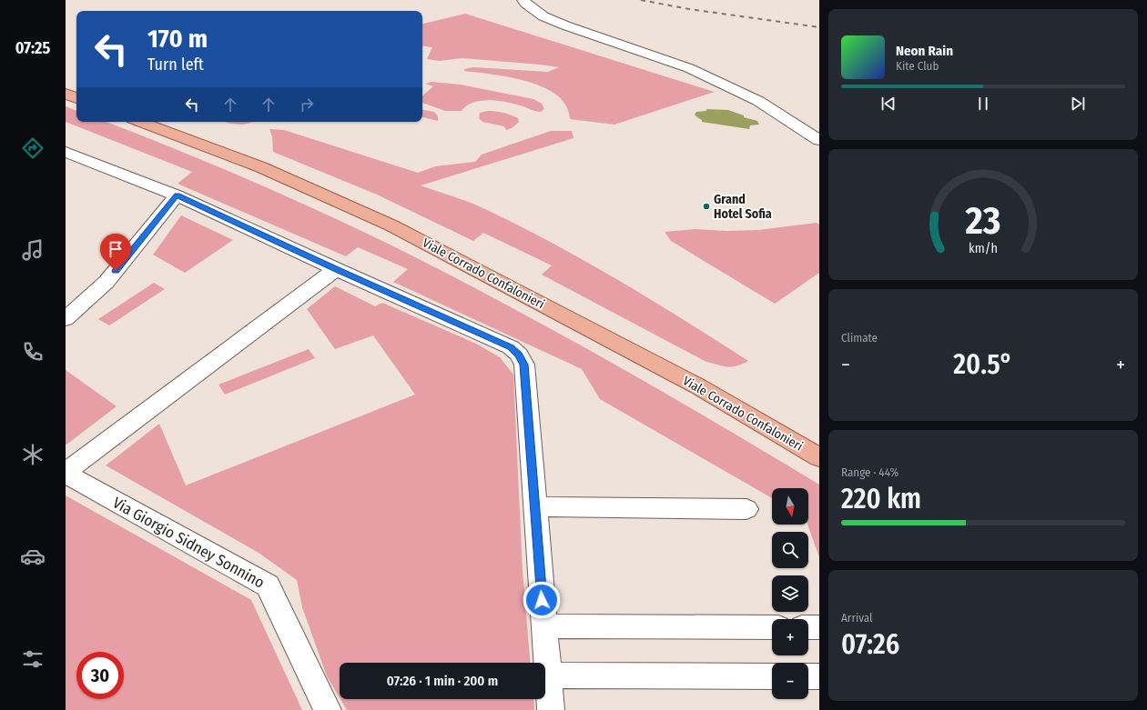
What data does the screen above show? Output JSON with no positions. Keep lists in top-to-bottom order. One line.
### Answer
{"streets":{"main road":["Viale Corrado Confalonieri"],"street":["Via Giorgio Sidney Sonnino"]},"places":["Grand Hotel Sofia"],"north":"bottom","page":{"tabs":"07:25","turn":["170 m","Turn left"],"song":["Neon Rain","Kite Club"],"tile":["Climate",["Range · 44%","220 km"],["Arrival","07:26"]],"heat":["−","20.5°","+"],"map_buttons":["+","−"],"limit":"30","trip":"07:26 · 1 min · 200 m","gauge":["23","km/h"]}}
